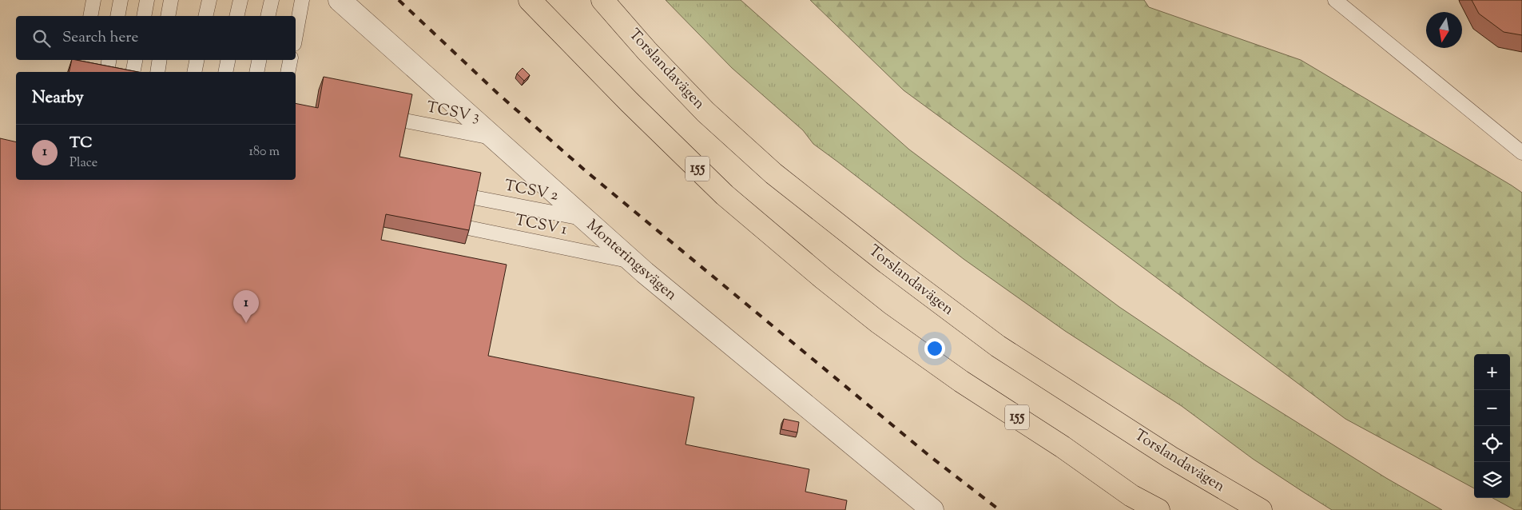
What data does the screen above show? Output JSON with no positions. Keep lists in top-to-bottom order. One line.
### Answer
{"streets":{"main road":["Torslandavägen","155"],"street":["Monteringsvägen"],"lane":["TCSV 3","TCSV 2","TCSV 1"]},"crossings":[["TCSV 3","Monteringsvägen"],["TCSV 2","Monteringsvägen"],["TCSV 1","Monteringsvägen"]],"north":"bottom","page":{"search":"Search here","heading":"Nearby","list":[{"mark":"1","name":"TC","note":"Place","value":"180 m"}],"pins":"1","map_buttons":["+","−"]}}
